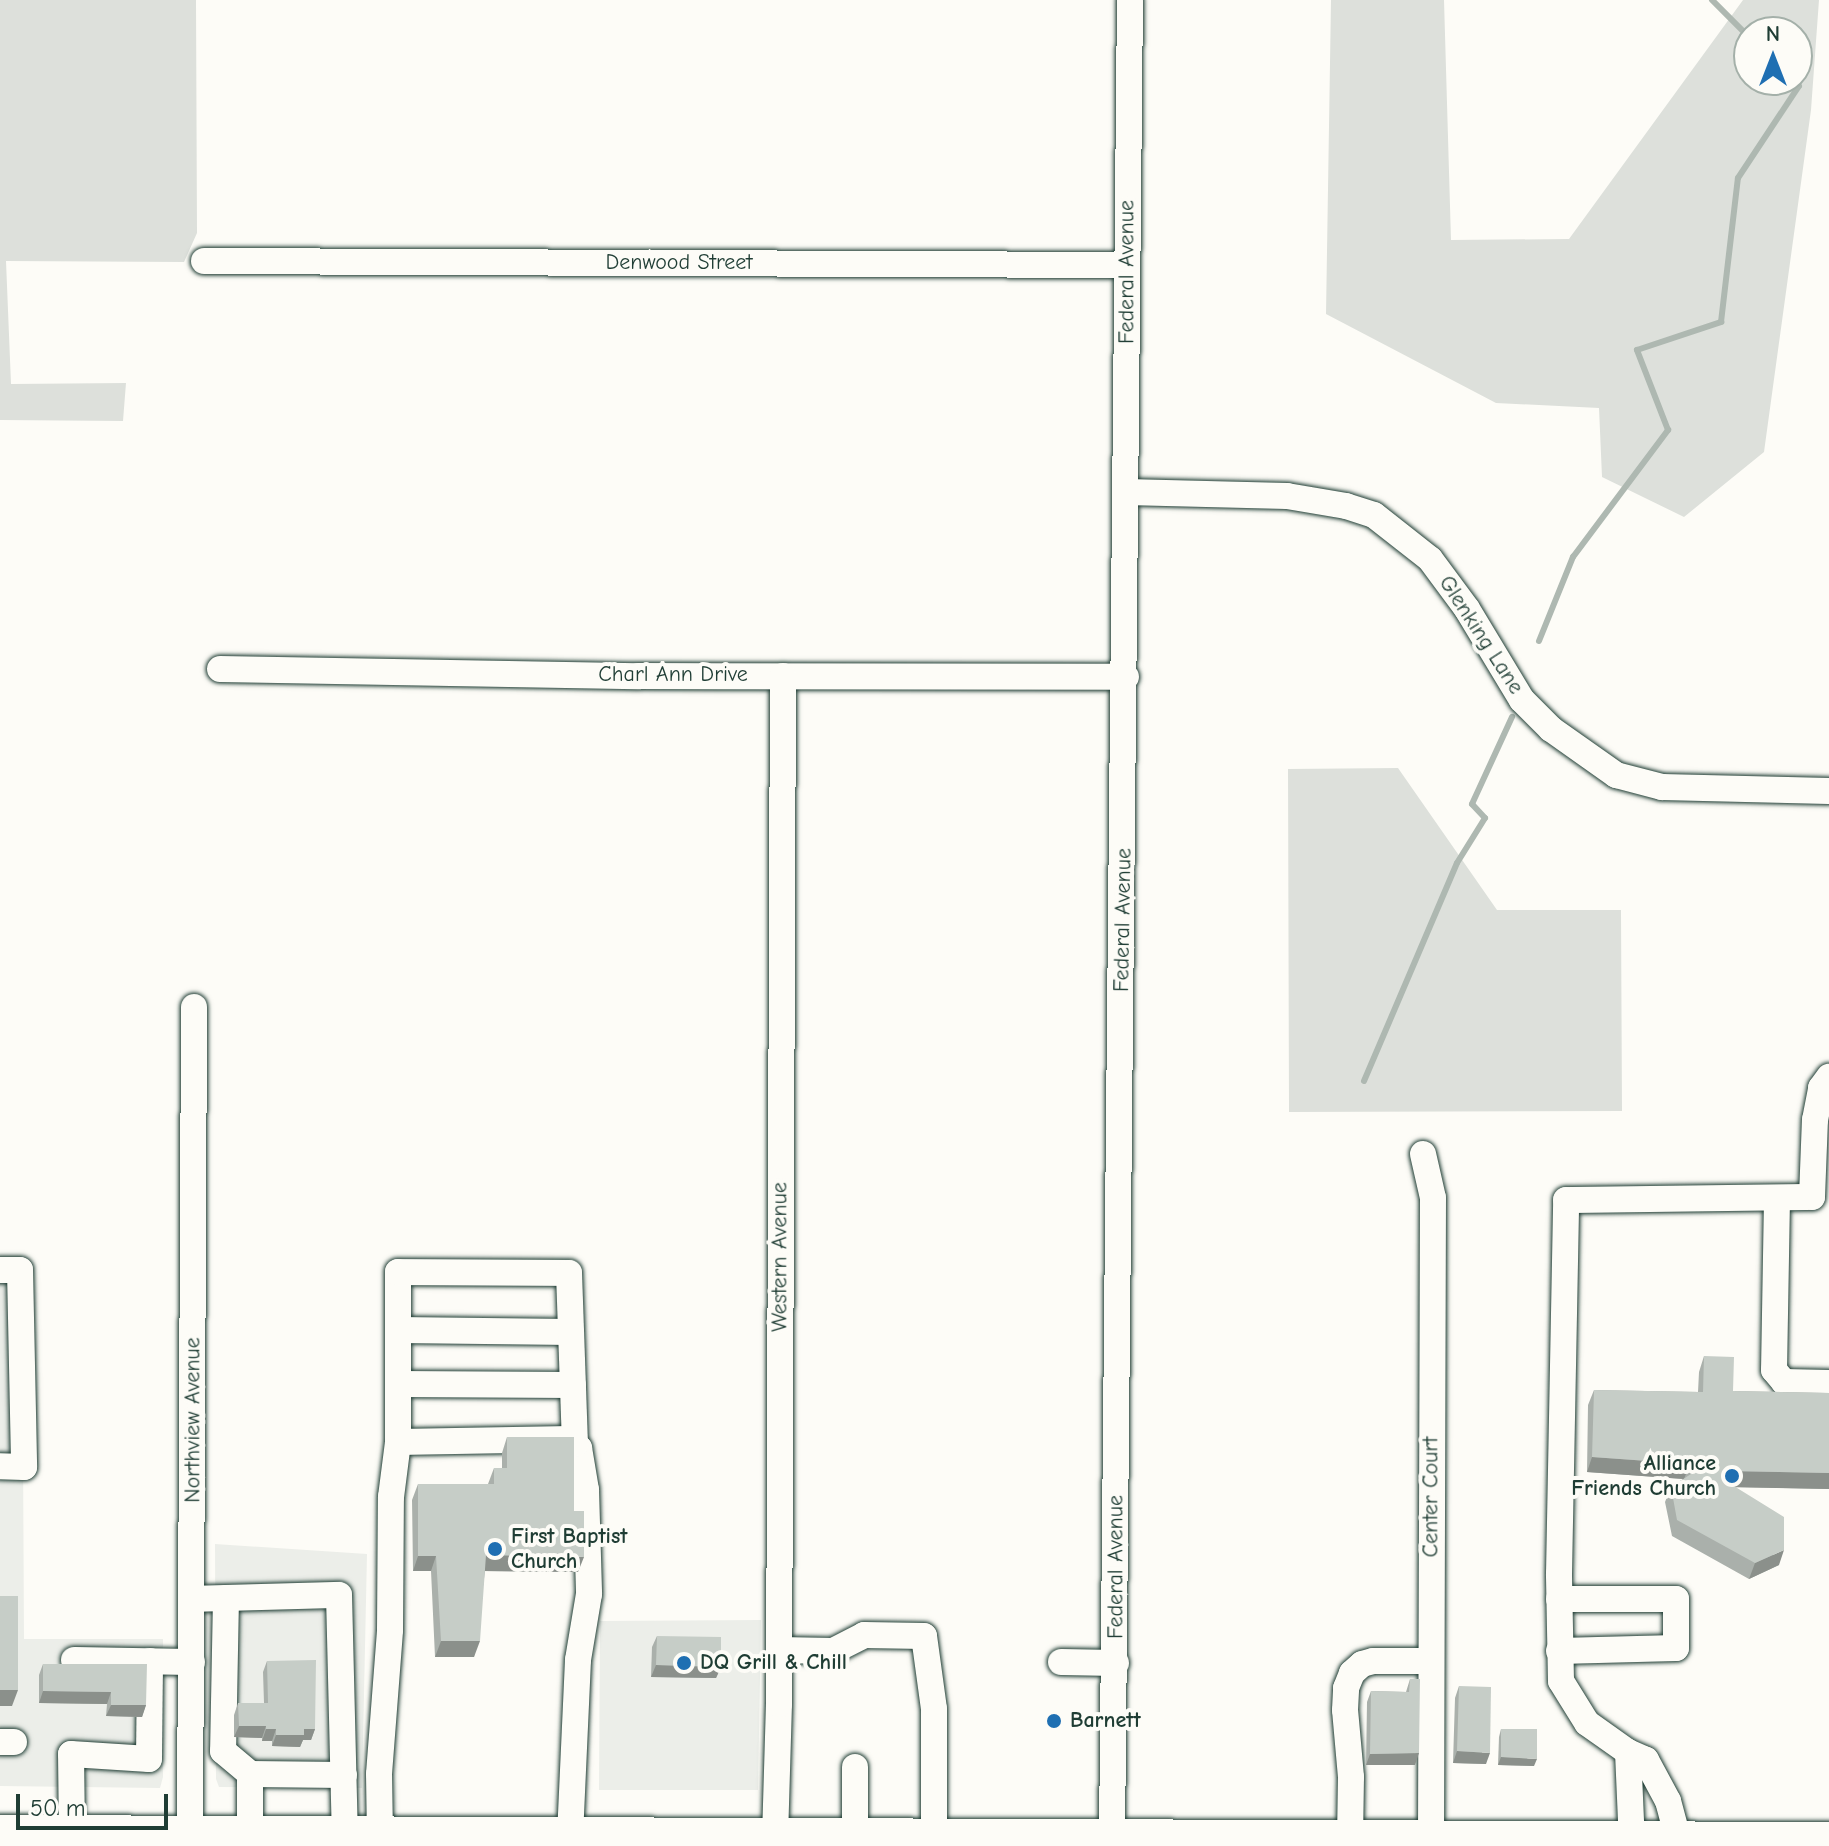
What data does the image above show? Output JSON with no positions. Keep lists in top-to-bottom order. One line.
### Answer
{"streets":{"street":["Denwood Street","Federal Avenue","Glenking Lane","Charl Ann Drive","Western Avenue","Northview Avenue","Center Court"]},"crossings":[["Denwood Street","Federal Avenue"],["Federal Avenue","Glenking Lane"],["Federal Avenue","Charl Ann Drive"],["Charl Ann Drive","Western Avenue"]],"places":["Alliance Friends Church","First Baptist Church","DQ Grill & Chill","Barnett"],"scale_bar":"50 m","north":"top"}
